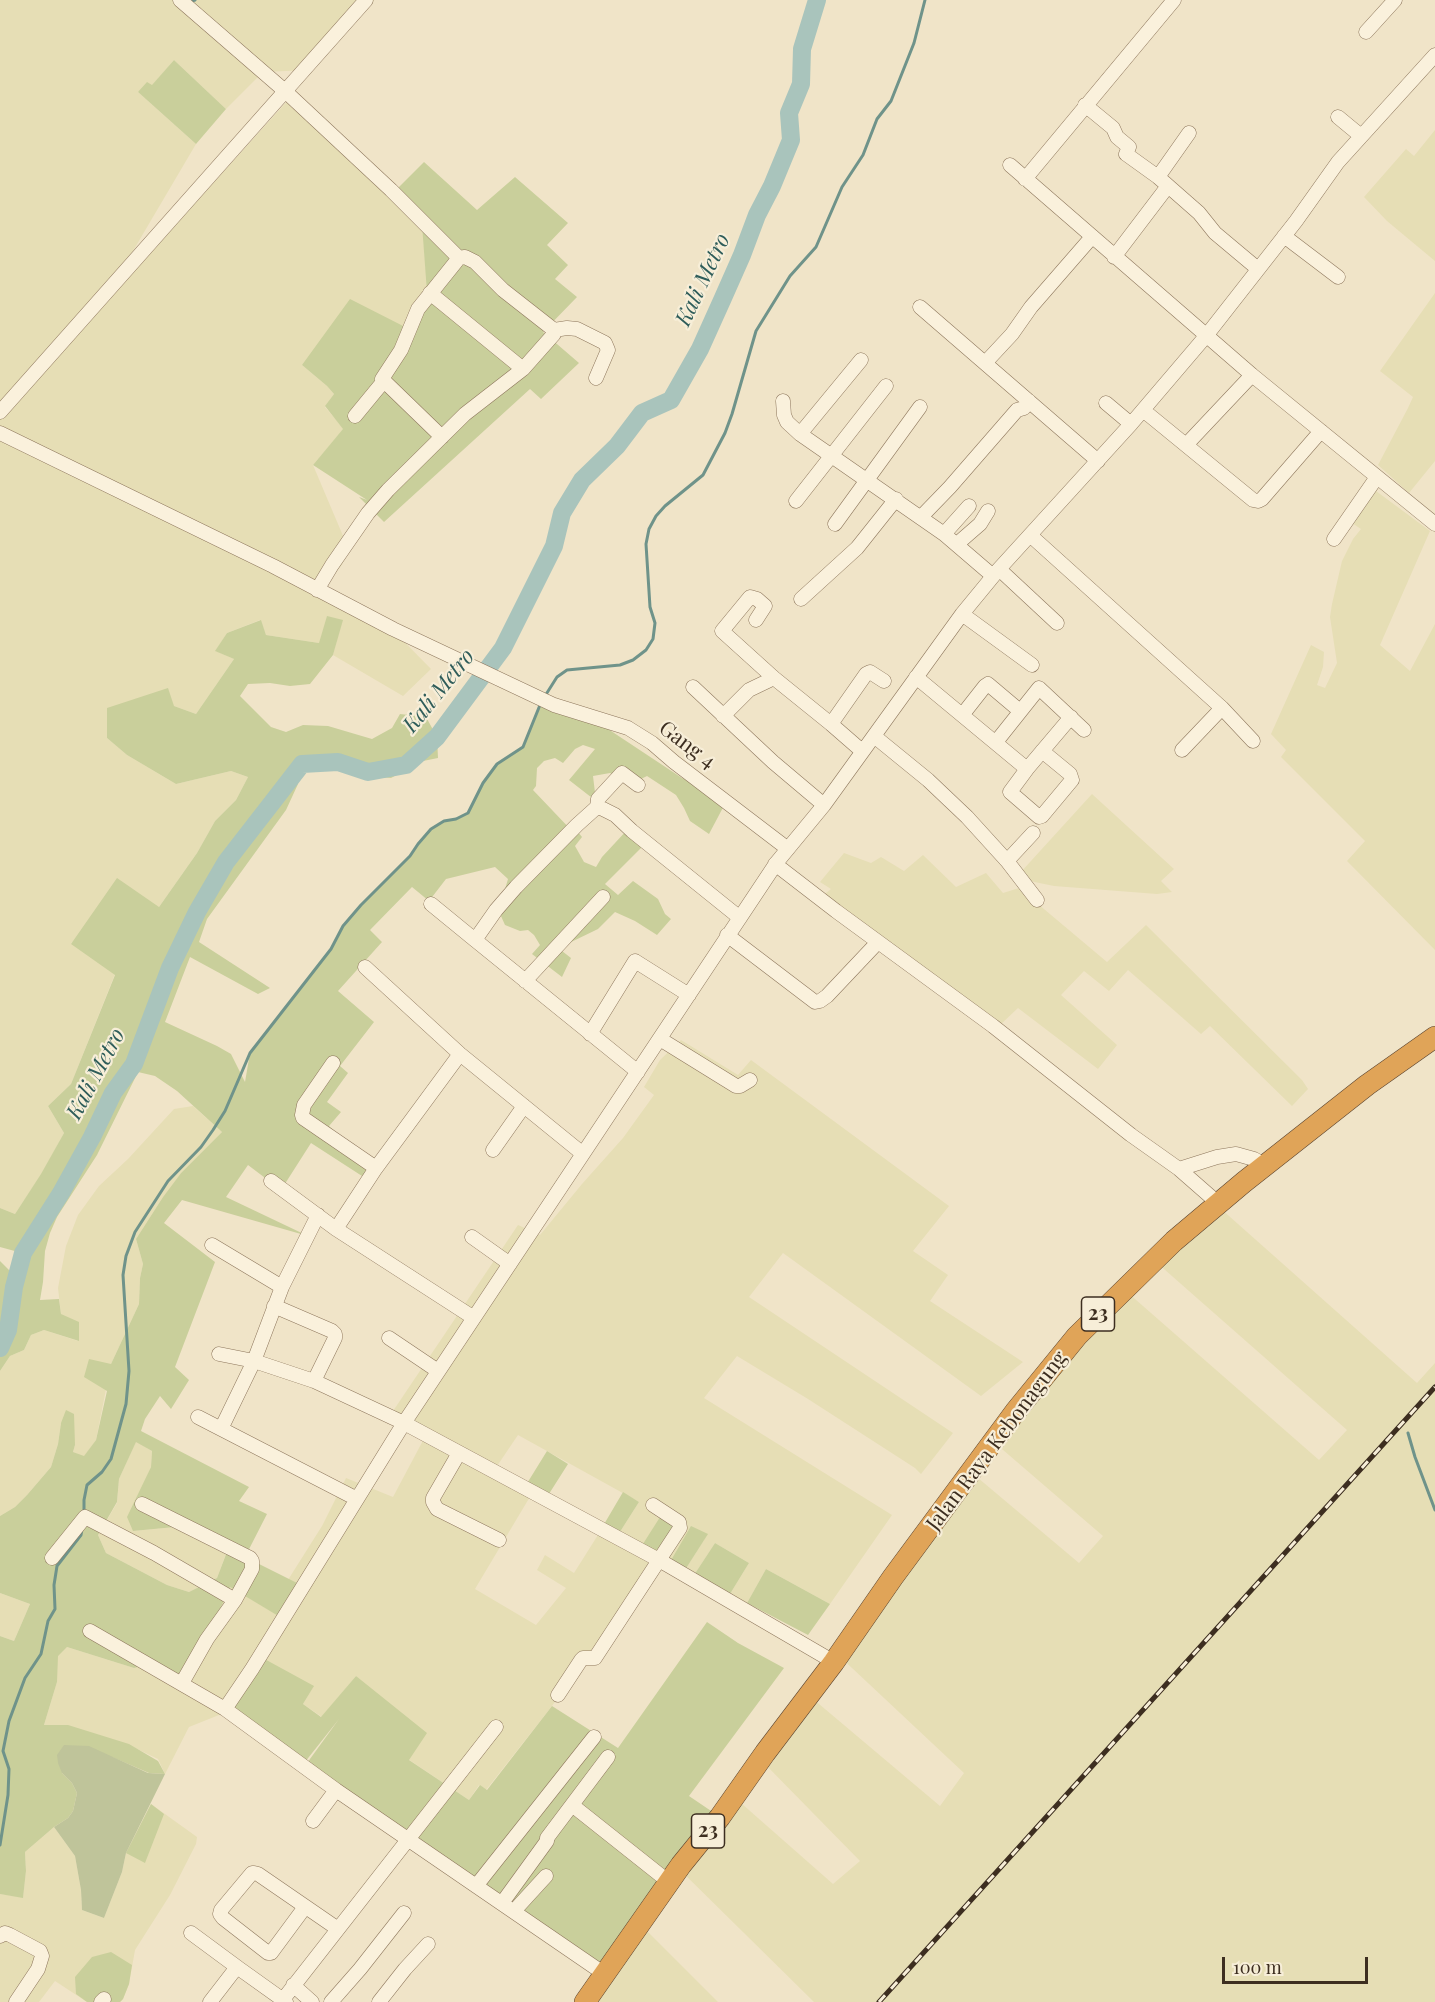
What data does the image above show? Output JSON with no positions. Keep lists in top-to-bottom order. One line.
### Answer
{"streets":{"highway":["23","Jalan Raya Kebonagung"],"street":["Gang 4"]},"crossings":[["Gang 4","Jalan Raya Kebonagung"],["23","Jalan Raya Kebonagung"]],"water":["Kali Metro"],"scale_bar":"100 m"}
